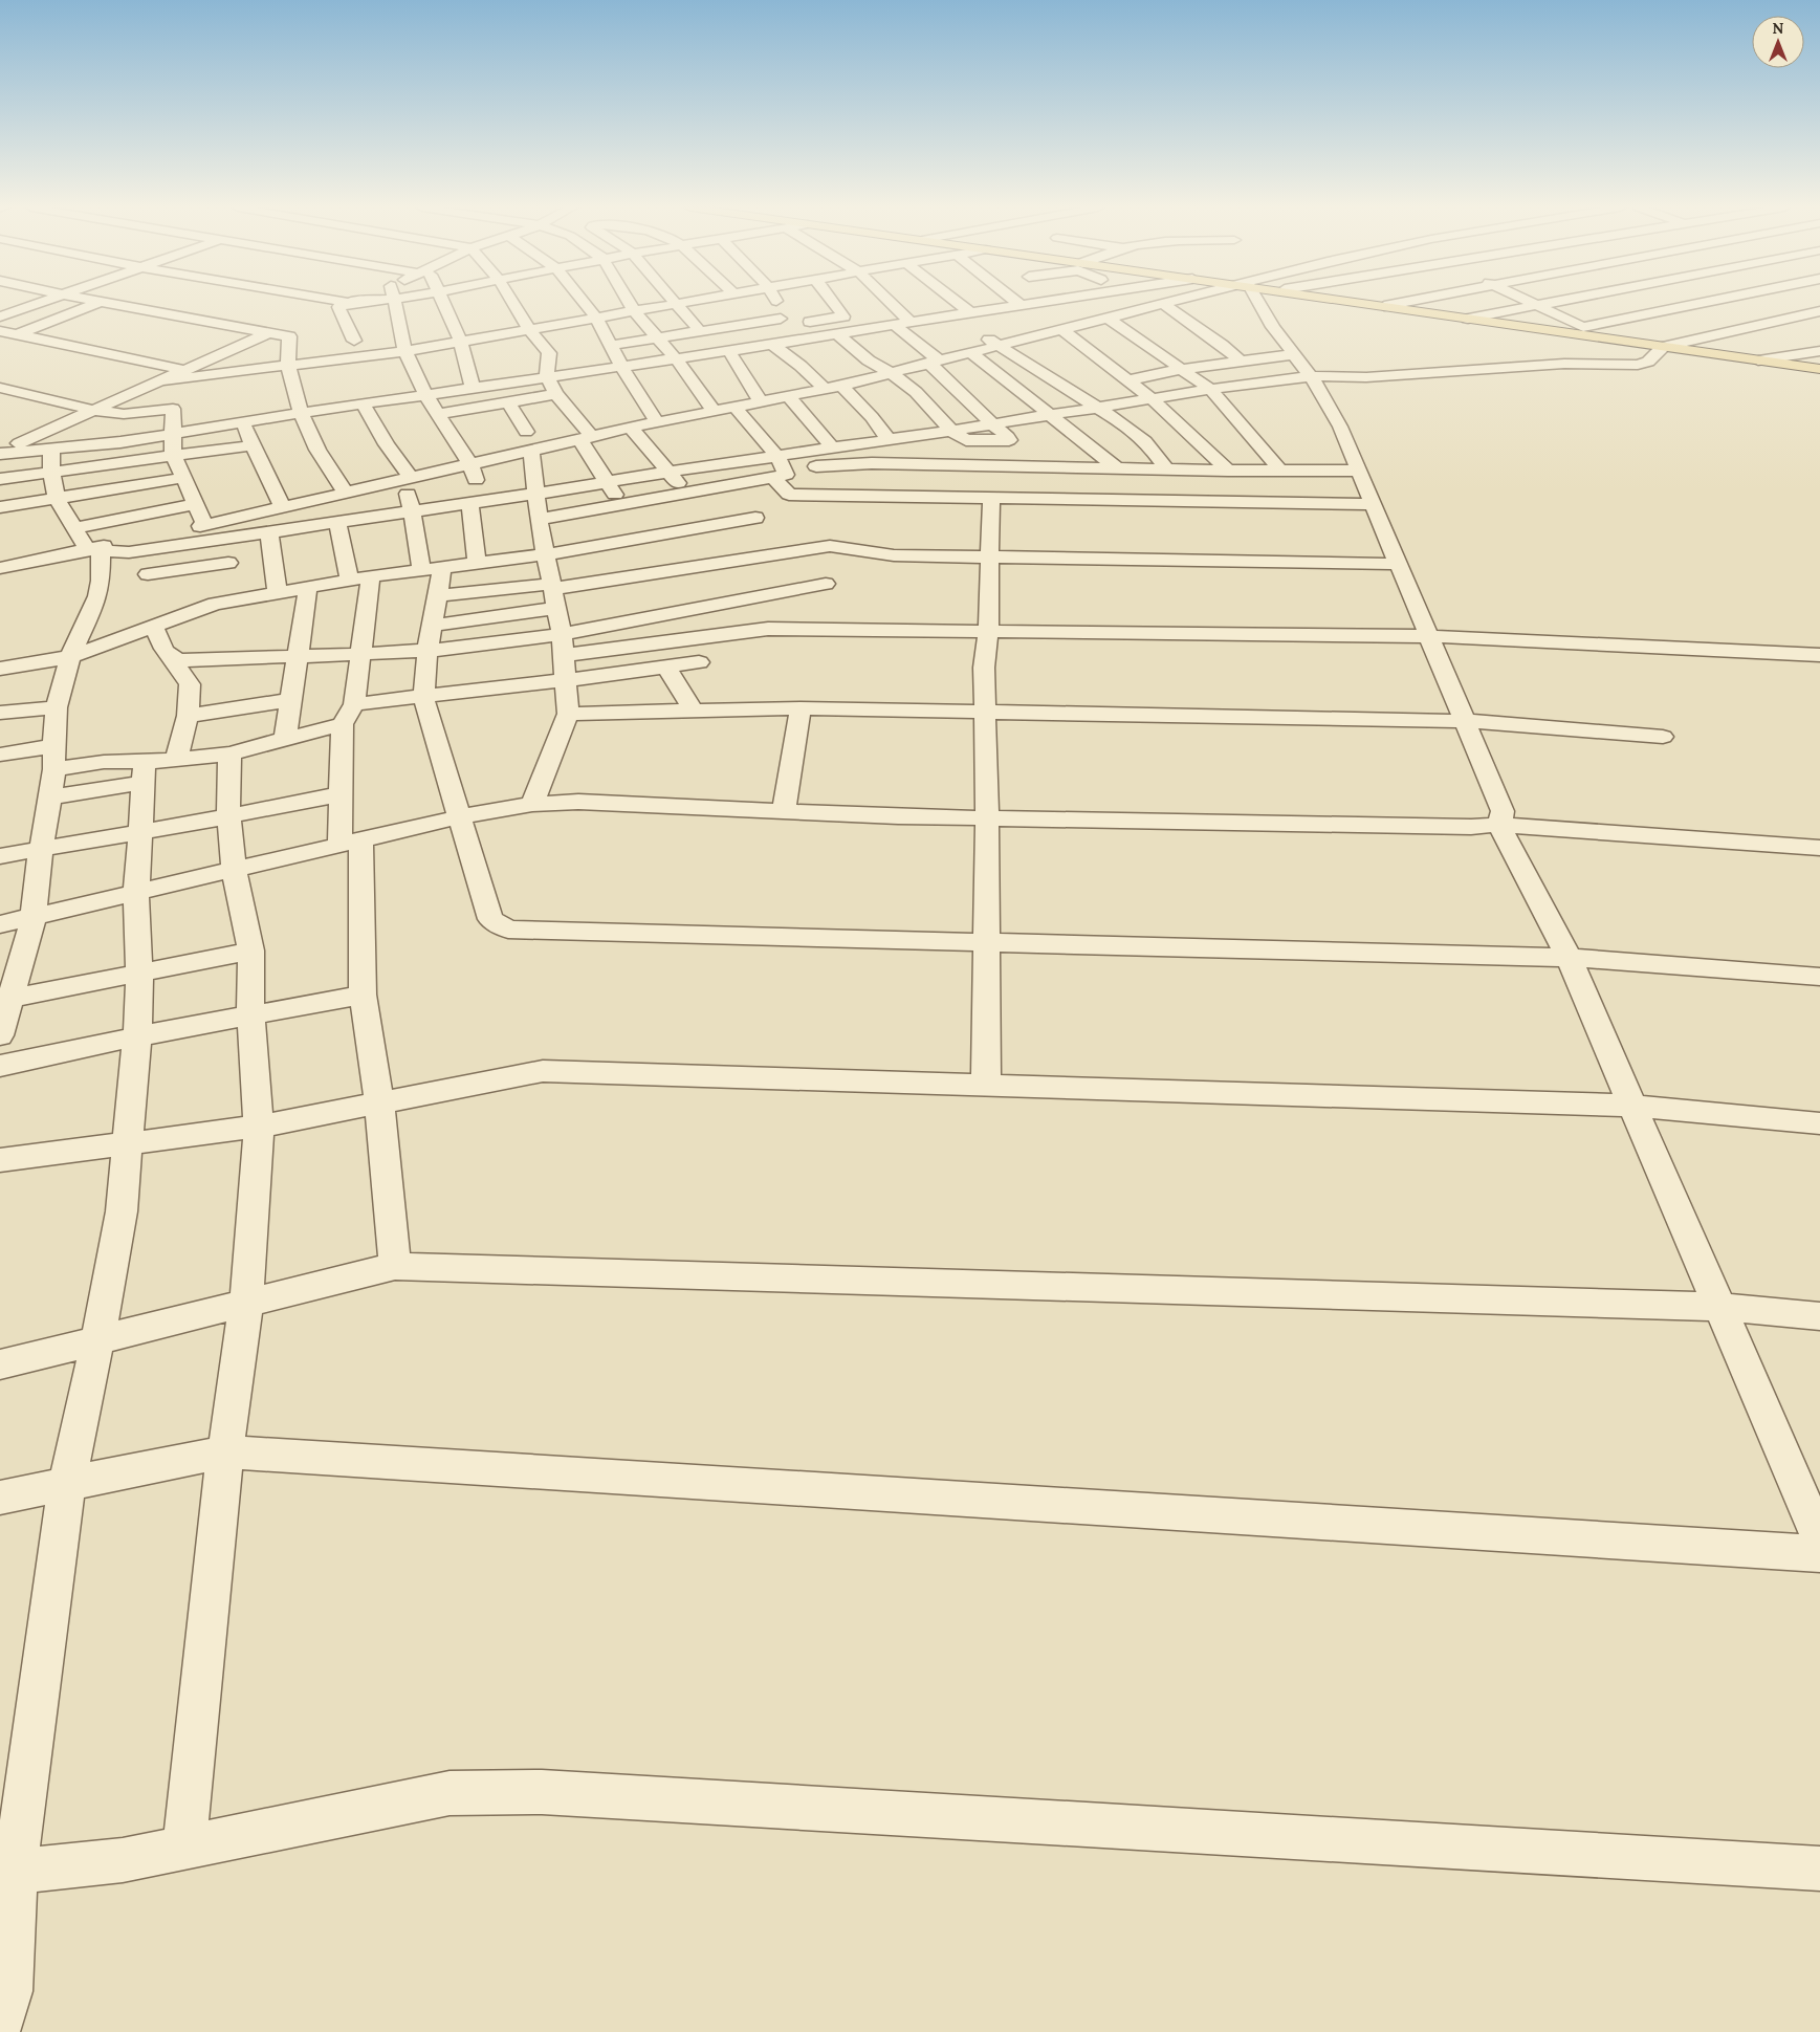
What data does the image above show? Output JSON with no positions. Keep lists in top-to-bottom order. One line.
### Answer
{"north":"top"}
